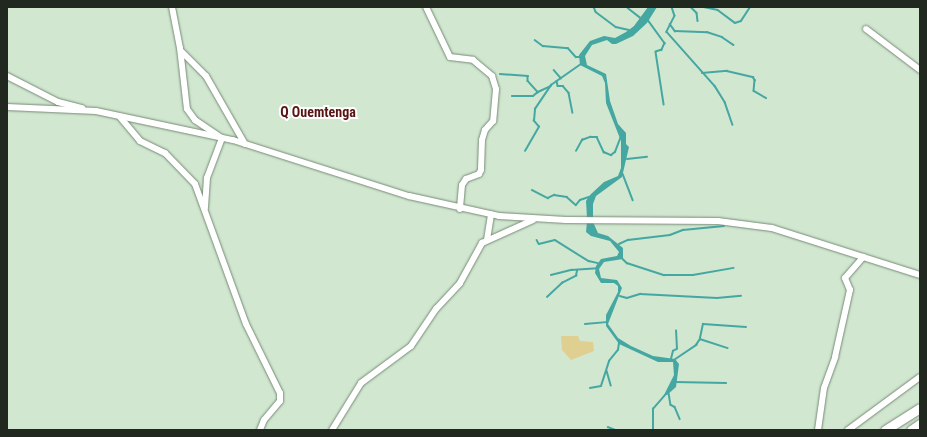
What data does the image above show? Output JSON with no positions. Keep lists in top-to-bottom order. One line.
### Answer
{"districts":["Q Ouemtenga"]}
